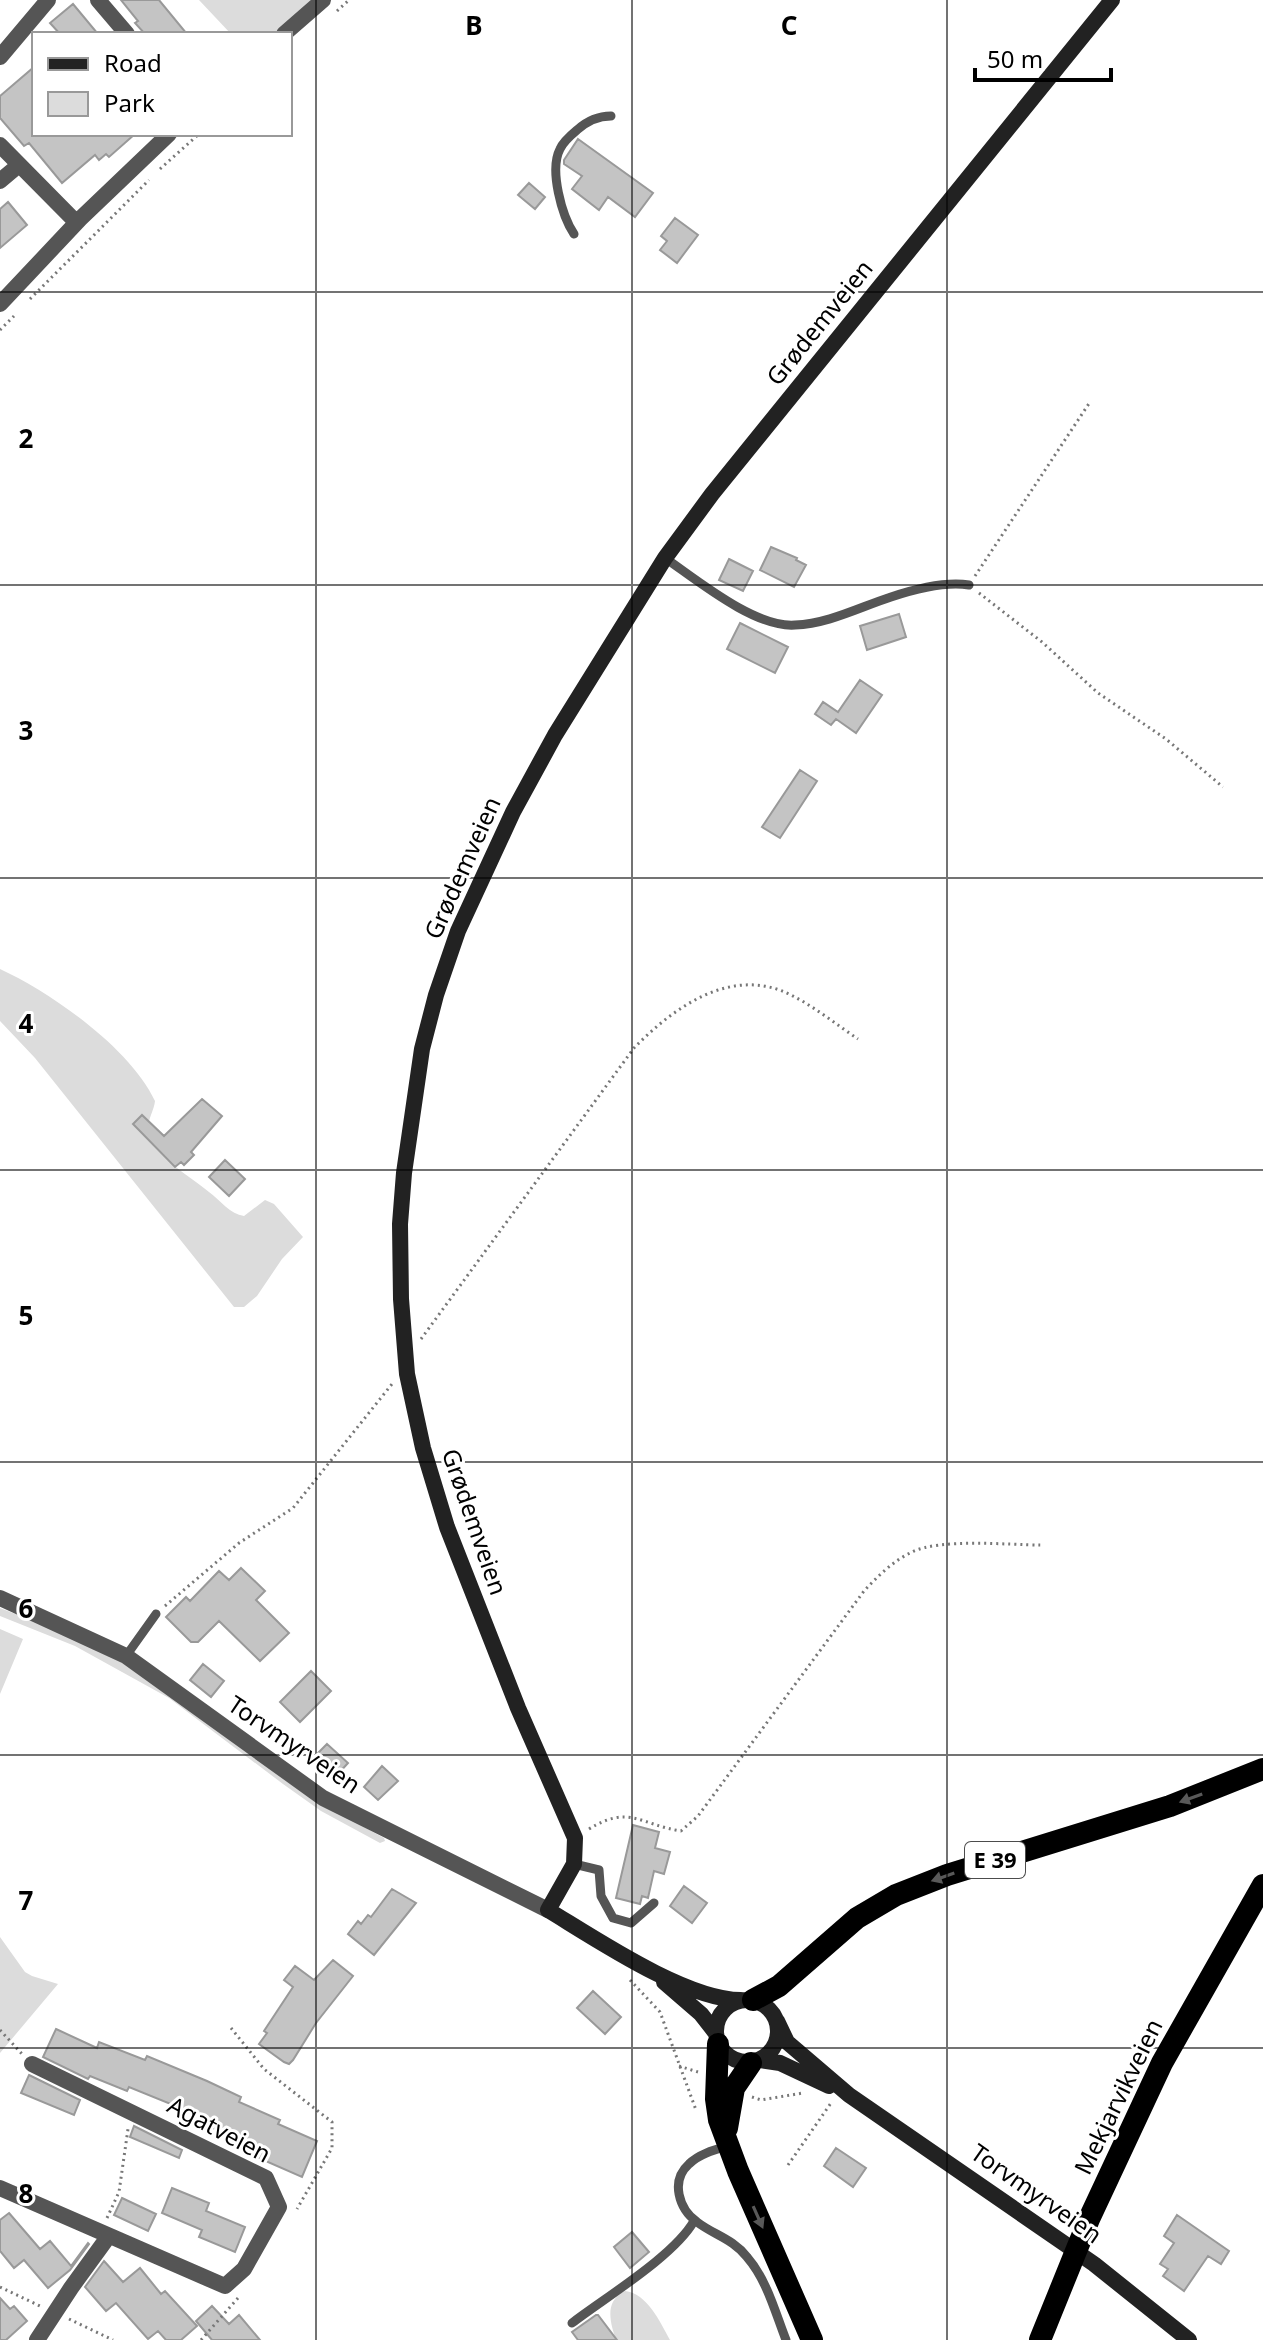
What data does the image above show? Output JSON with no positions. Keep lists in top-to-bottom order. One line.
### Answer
{"streets":{"highway":["E 39","Mekjarvikveien"],"main road":["Grødemveien","Torvmyrveien"],"street":["Agatveien"]},"crossings":[["Grødemveien","Torvmyrveien"],["Torvmyrveien","E 39"]],"legend":["Road","Park"],"scale_bar":"50 m","grid":{"columns":["B","C"],"rows":["2","3","4","5","6","7","8"]}}
